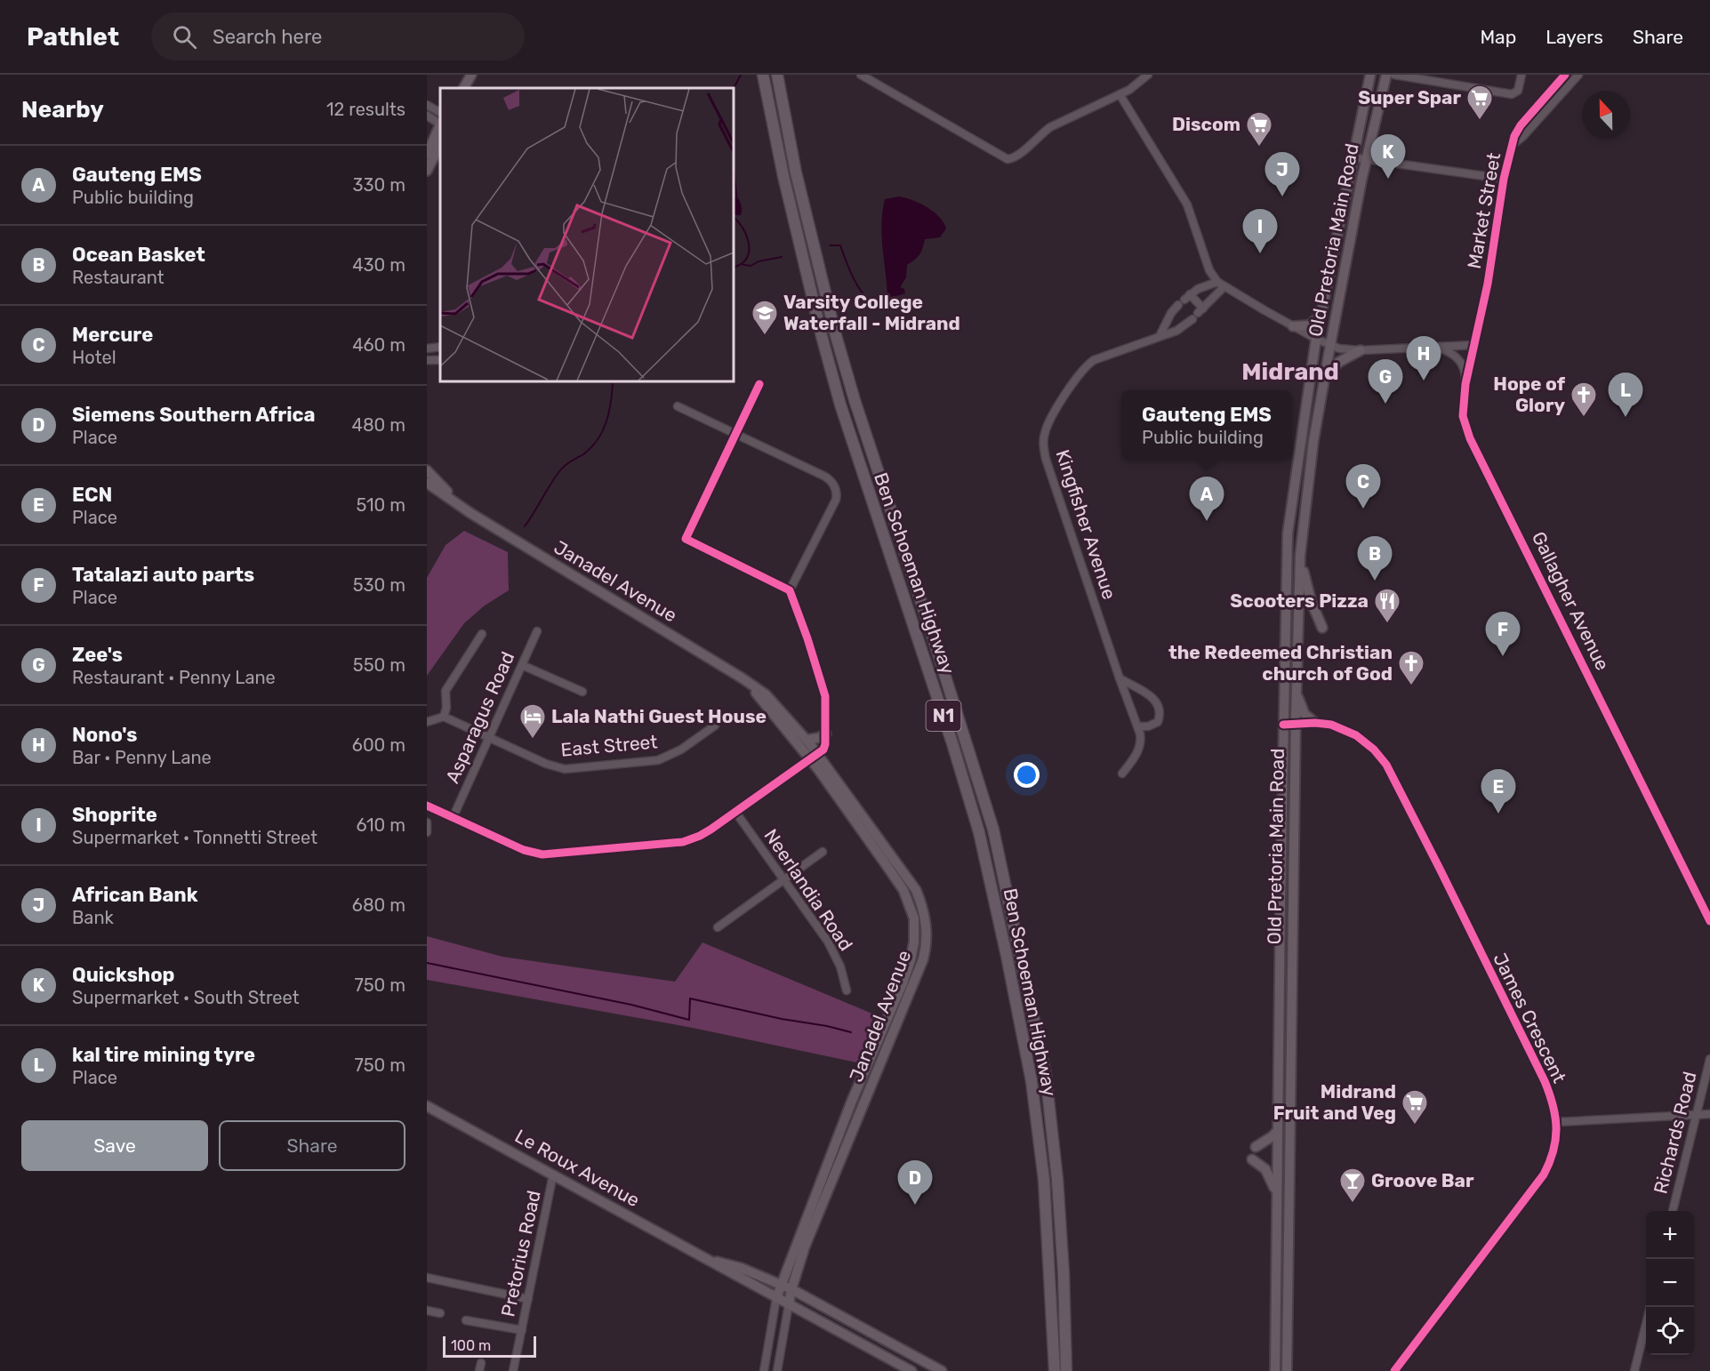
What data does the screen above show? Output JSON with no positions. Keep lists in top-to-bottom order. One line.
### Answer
{"streets":{"highway":["Ben Schoeman Highway","N1"],"main road":["Old Pretoria Main Road","Janadel Avenue","Le Roux Avenue"],"street":["Market Street","Kingfisher Avenue","Gallagher Avenue","Asparagus Road","East Street","Neerlandia Road","James Crescent","Richards Road","Pretorius Road"]},"crossings":[["Market Street","Gallagher Avenue"],["Old Pretoria Main Road","James Crescent"],["Janadel Avenue","Le Roux Avenue"],["Asparagus Road","East Street"],["Le Roux Avenue","Pretorius Road"]],"districts":["Midrand"],"places":{"supermarket":["Super Spar","Discom","Midrand Fruit and Veg"],"school or university":["Varsity College Waterfall - Midrand"],"church":["Hope of Glory","the Redeemed Christian church of God"],"restaurant":["Scooters Pizza"],"hotel":["Lala Nathi Guest House"],"bar":["Groove Bar"]},"scale_bar":"100 m","north":"top","page":{"header":"Pathlet","search":"Search here","nav":["Map","Layers","Share"],"heading":["Nearby","12 results"],"pins":["K","J","I","H","G","L","C","A","B","F","E","D"],"list":[{"mark":"A","name":"Gauteng EMS","note":"Public building","value":"330 m"},{"mark":"B","name":"Ocean Basket","note":"Restaurant","value":"430 m"},{"mark":"C","name":"Mercure","note":"Hotel","value":"460 m"},{"mark":"D","name":"Siemens Southern Africa","note":"Place","value":"480 m"},{"mark":"E","name":"ECN","note":"Place","value":"510 m"},{"mark":"F","name":"Tatalazi auto parts","note":"Place","value":"530 m"},{"mark":"G","name":"Zee's","note":"Restaurant · Penny Lane","value":"550 m"},{"mark":"H","name":"Nono's","note":"Bar · Penny Lane","value":"600 m"},{"mark":"I","name":"Shoprite","note":"Supermarket · Tonnetti Street","value":"610 m"},{"mark":"J","name":"African Bank","note":"Bank","value":"680 m"},{"mark":"K","name":"Quickshop","note":"Supermarket · South Street","value":"750 m"},{"mark":"L","name":"kal tire mining tyre","note":"Place","value":"750 m"}],"popup":["Gauteng EMS","Public building"],"buttons":["Save","Share"],"map_buttons":["+","−"],"scale":"100 m"}}
